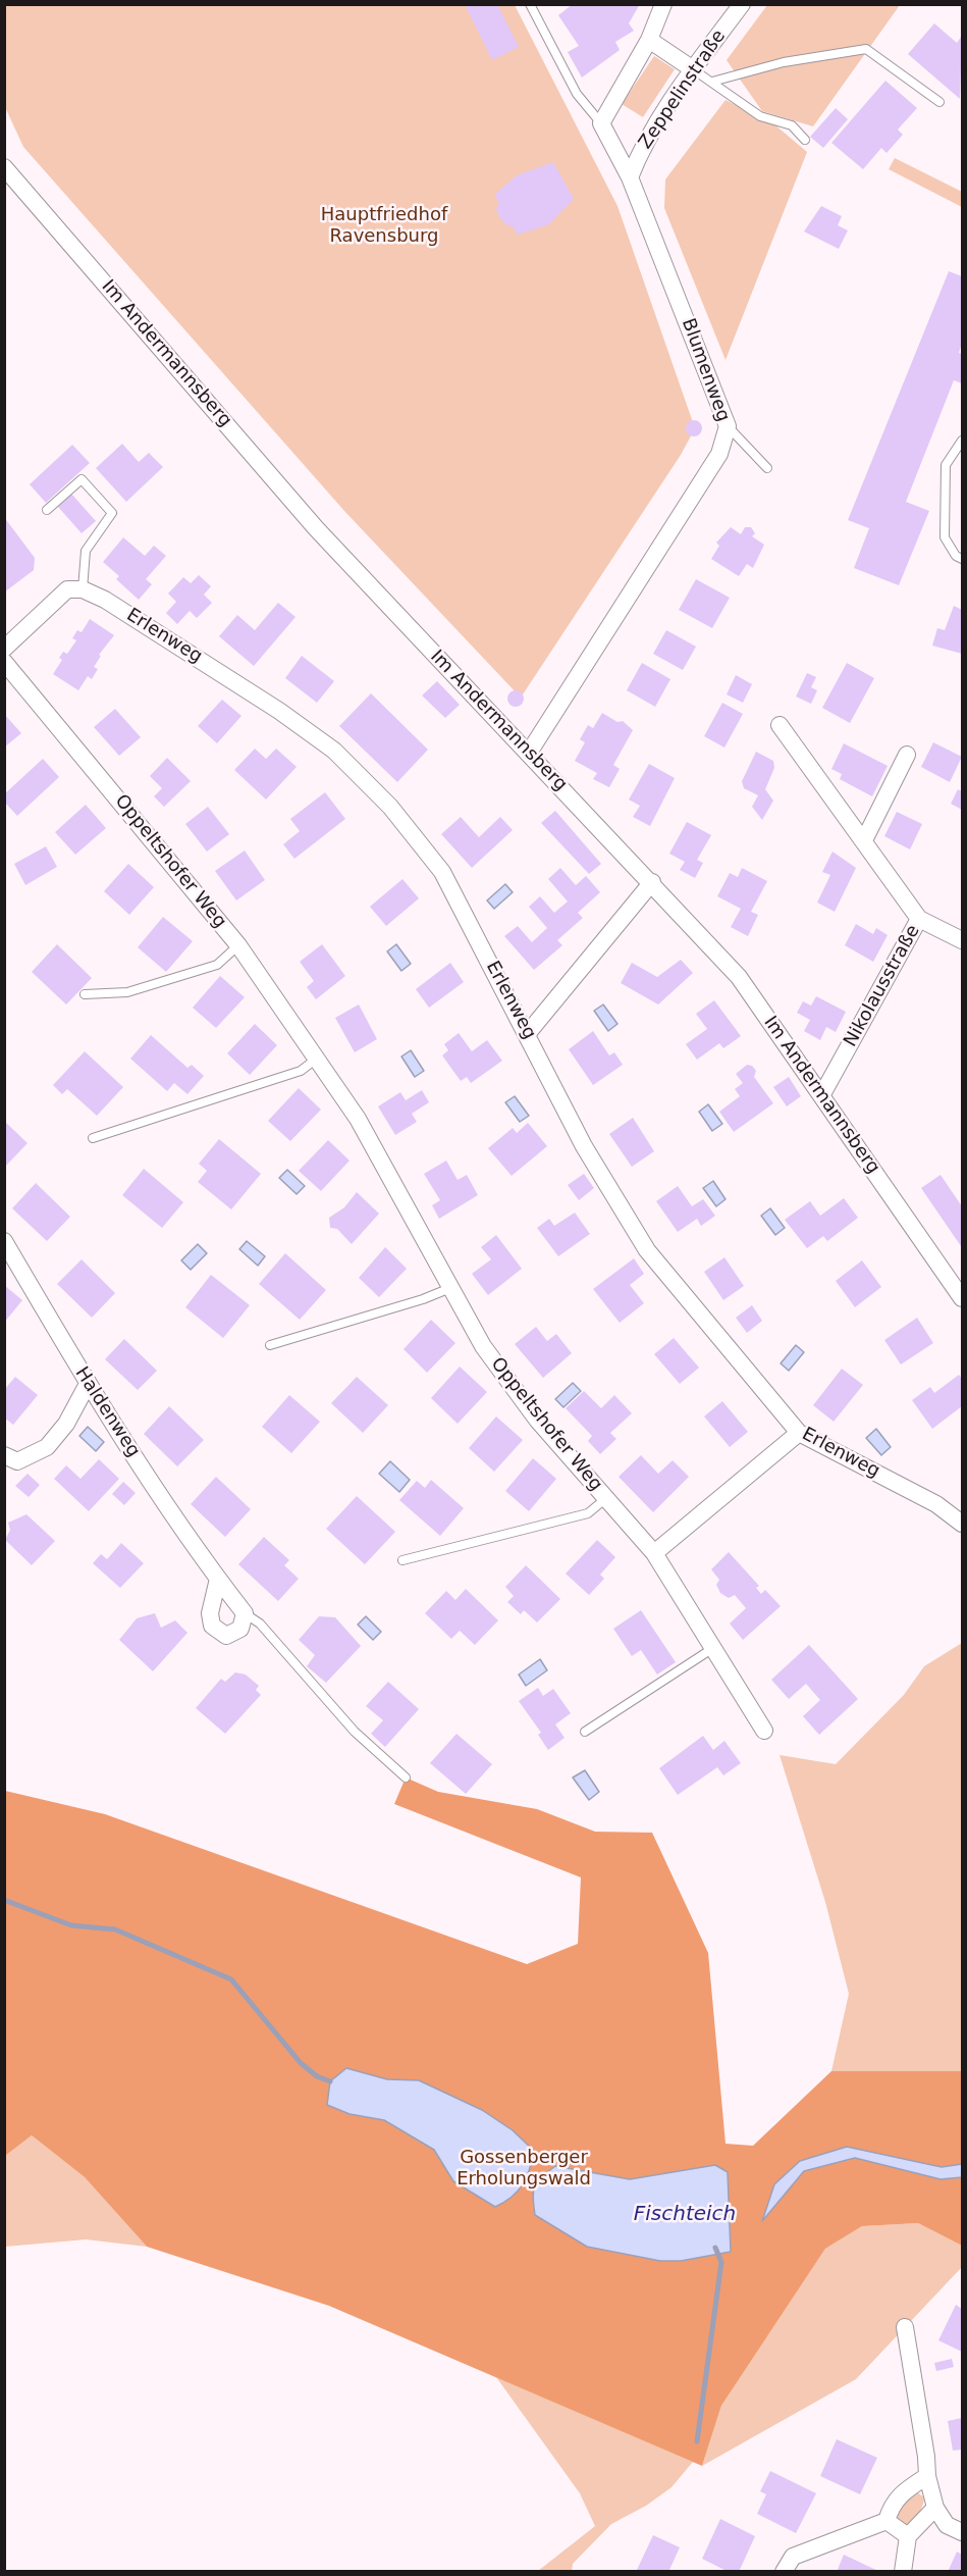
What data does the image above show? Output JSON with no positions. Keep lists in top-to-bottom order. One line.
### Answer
{"streets":{"street":["Zeppelinstraße","Im Andermannsberg","Blumenweg","Erlenweg","Oppeltshofer Weg","Nikolausstraße","Haldenweg"]},"crossings":[["Zeppelinstraße","Blumenweg"],["Im Andermannsberg","Blumenweg"],["Im Andermannsberg","Nikolausstraße"]],"water":["Fischteich"],"parks":["Hauptfriedhof Ravensburg","Gossenberger Erholungswald"]}
